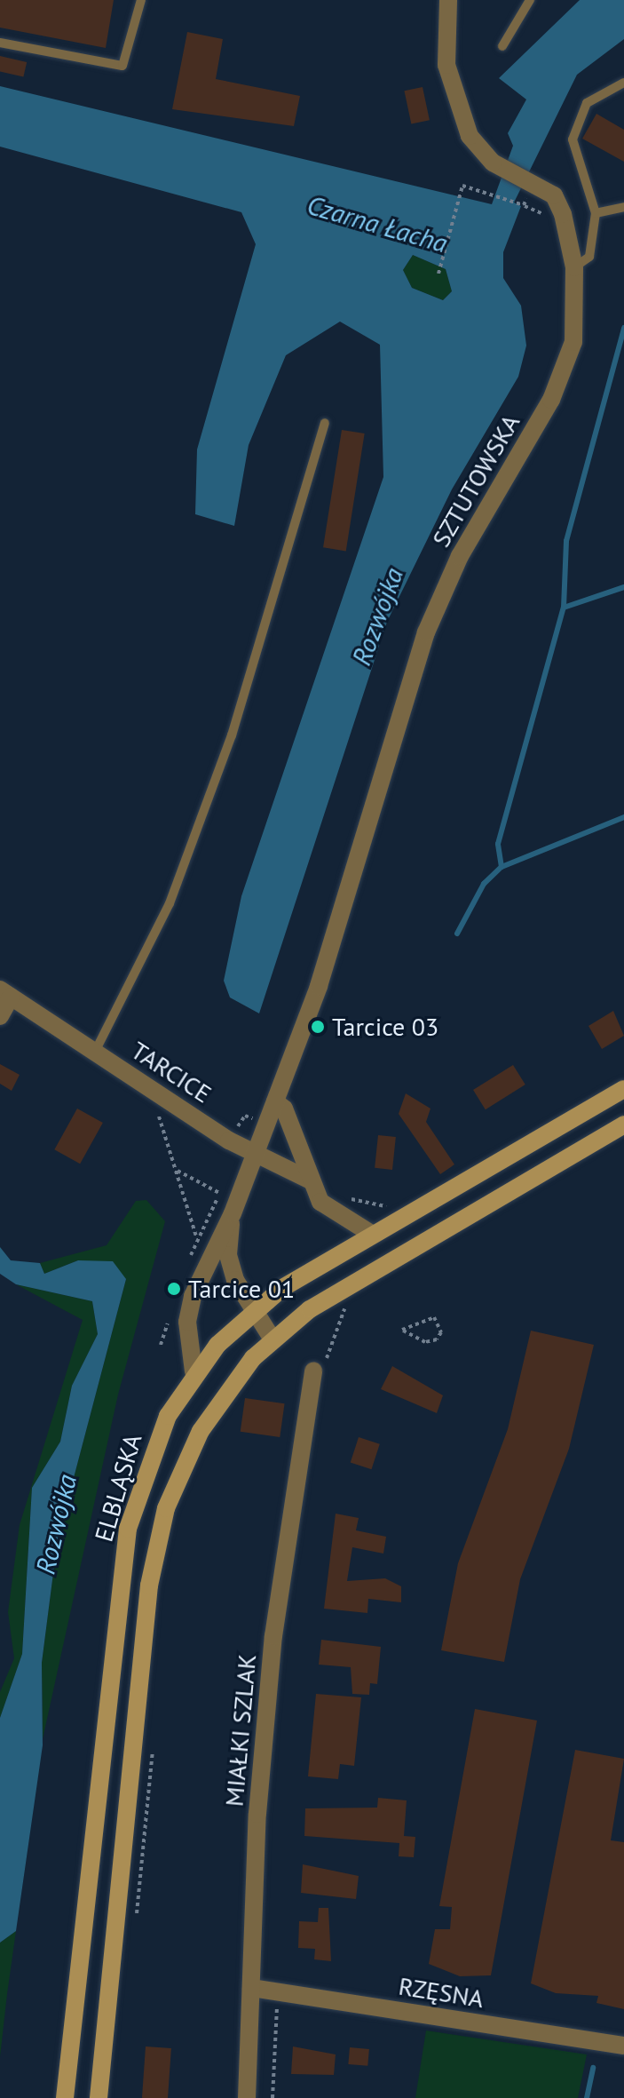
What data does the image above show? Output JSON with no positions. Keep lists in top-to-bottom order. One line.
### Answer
{"streets":{"main road":["ELBLĄSKA"],"street":["SZTUTOWSKA","TARCICE","MIAŁKI SZLAK","RZĘSNA"]},"crossings":[["SZTUTOWSKA","TARCICE"],["SZTUTOWSKA","ELBLĄSKA"],["MIAŁKI SZLAK","RZĘSNA"]],"water":["Czarna Łacha","Rozwójka"],"places":["Tarcice 03","Tarcice 01"]}
